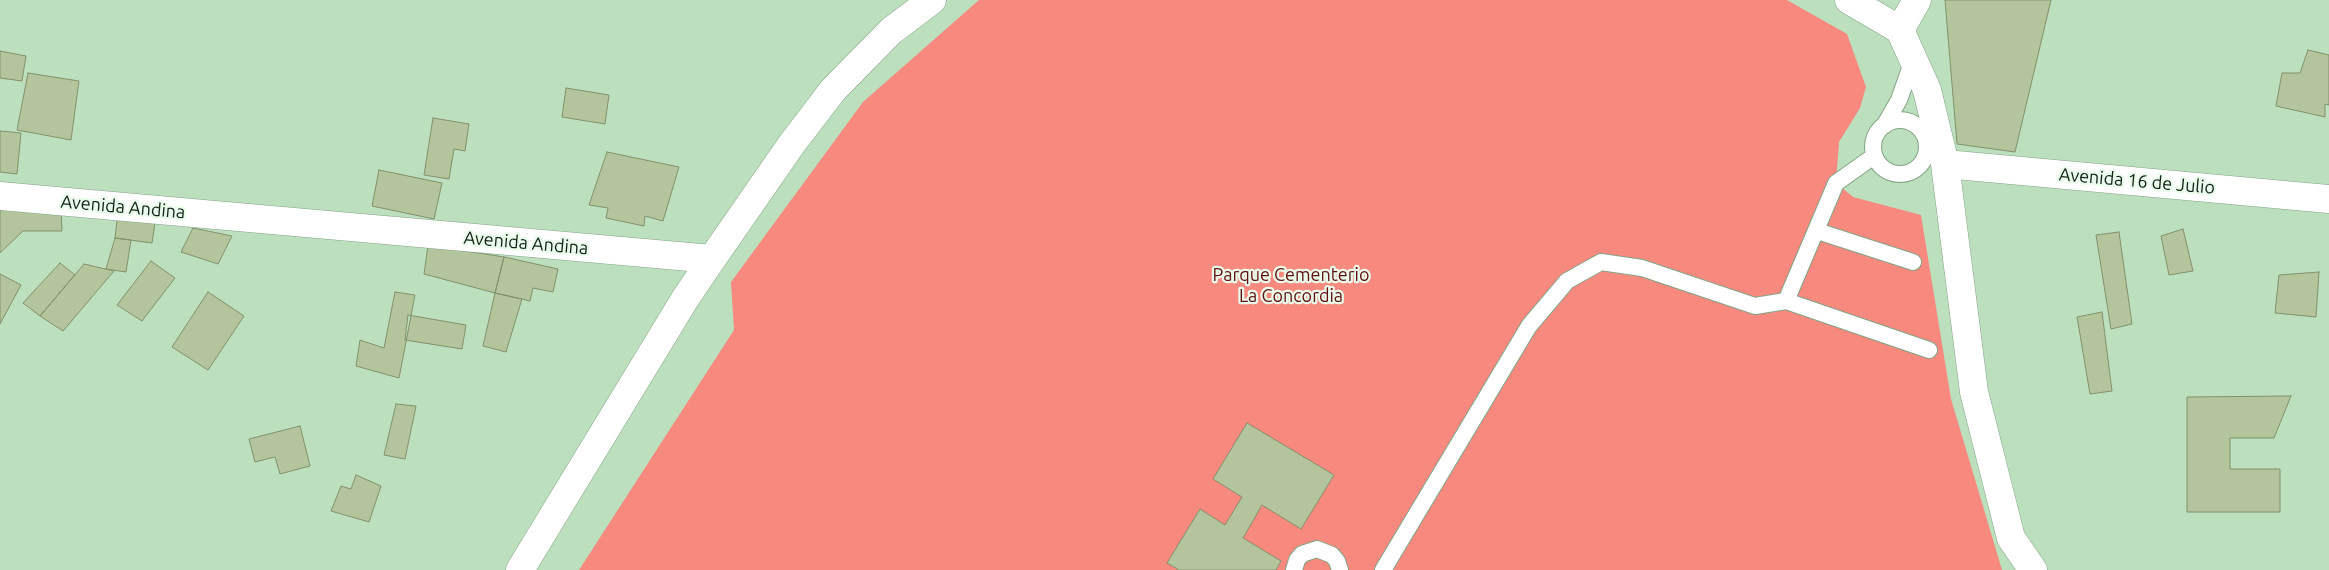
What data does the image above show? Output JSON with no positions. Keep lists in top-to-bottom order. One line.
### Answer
{"streets":{"street":["Avenida 16 de Julio","Avenida Andina"]},"parks":["Parque Cementerio La Concordia"]}
